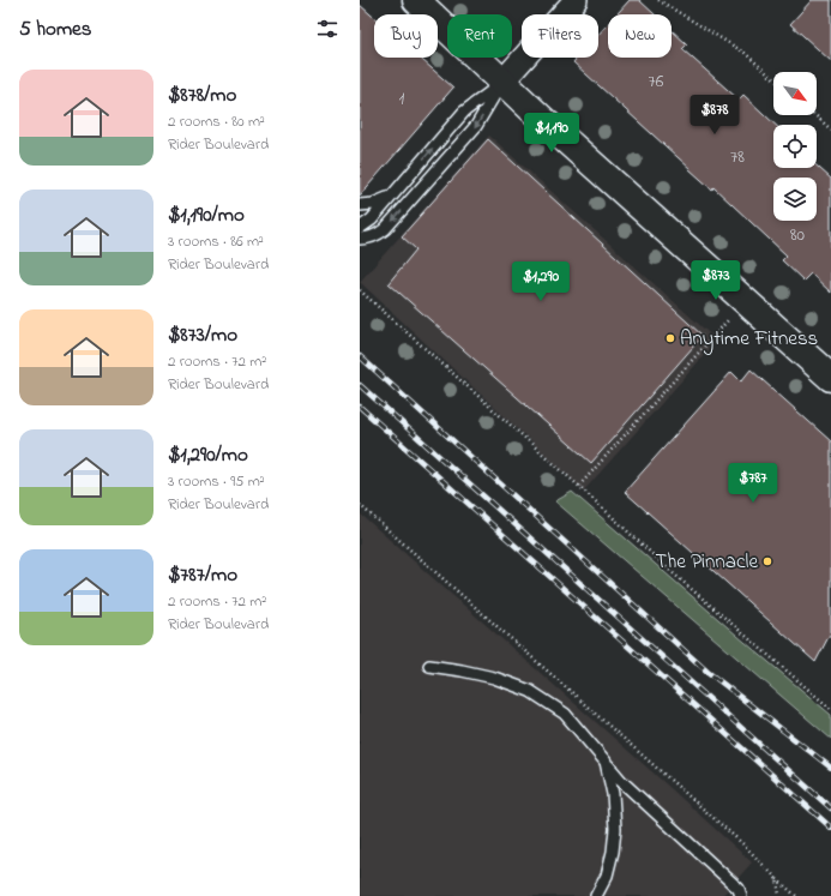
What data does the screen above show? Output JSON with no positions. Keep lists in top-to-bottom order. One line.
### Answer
{"places":["Anytime Fitness","The Pinnacle"],"house_numbers":["76","1","78","80"],"north":"bottom right","page":{"heading":"5 homes","chip":["Buy","Rent","Filters","New"],"list":[{"name":"$878/mo","note":"2 rooms · 80 m² · Rider Boulevard"},{"name":"$1,190/mo","note":"3 rooms · 86 m² · Rider Boulevard"},{"name":"$873/mo","note":"2 rooms · 72 m² · Rider Boulevard"},{"name":"$1,290/mo","note":"3 rooms · 95 m² · Rider Boulevard"},{"name":"$787/mo","note":"2 rooms · 72 m² · Rider Boulevard"}],"price":["$878","$1,190","$873","$1,290","$787"]}}
